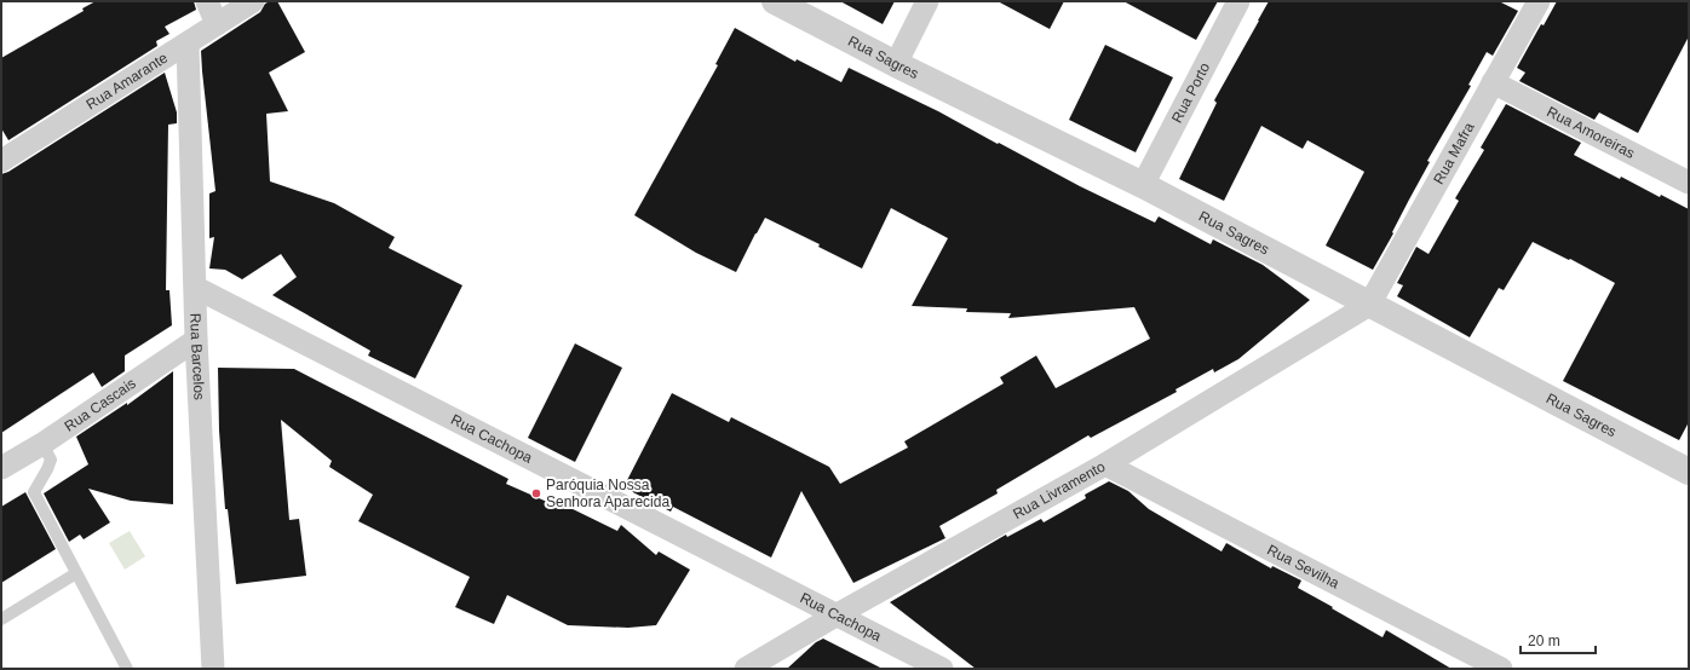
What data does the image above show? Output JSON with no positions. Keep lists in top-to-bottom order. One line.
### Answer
{"streets":{"street":["Rua Sagres","Rua Amarante","Rua Porto","Rua Amoreiras","Rua Mafra","Rua Barcelos","Rua Cascais","Rua Cachopa","Rua Livramento","Rua Sevilha"]},"crossings":[["Rua Sagres","Rua Porto"],["Rua Sagres","Rua Mafra"],["Rua Sagres","Rua Livramento"],["Rua Amarante","Rua Barcelos"],["Rua Amoreiras","Rua Mafra"],["Rua Mafra","Rua Livramento"],["Rua Barcelos","Rua Cascais"],["Rua Barcelos","Rua Cachopa"],["Rua Cachopa","Rua Livramento"],["Rua Livramento","Rua Sevilha"]],"places":["Paróquia Nossa Senhora Aparecida"],"scale_bar":"20 m"}
